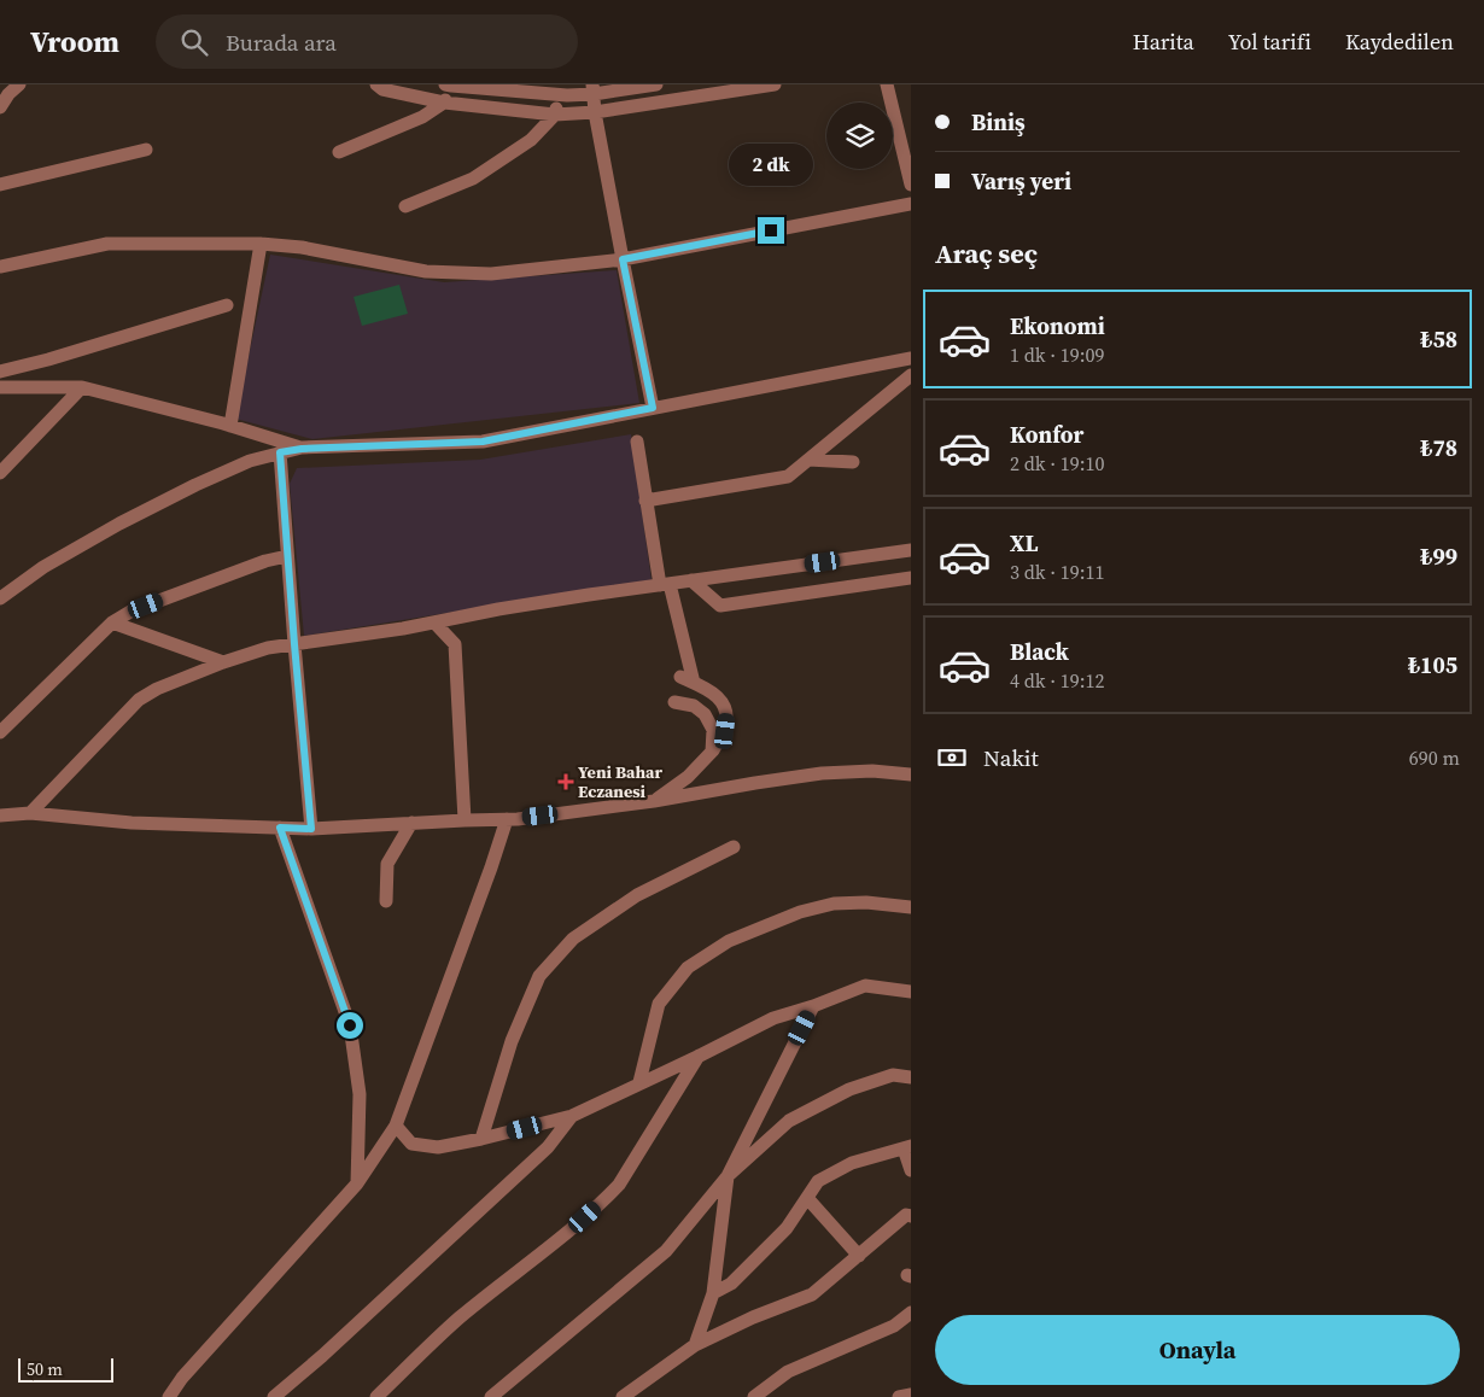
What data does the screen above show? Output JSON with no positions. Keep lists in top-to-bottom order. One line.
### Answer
{"places":{"health":["Yeni Bahar Eczanesi"]},"scale_bar":"50 m","page":{"header":"Vroom","search":"Burada ara","nav":["Harita","Yol tarifi","Kaydedilen"],"banner":["Biniş","Varış yeri"],"bubble":"2 dk","heading":"Araç seç","list":[{"name":"Ekonomi","note":"1 dk · 19:09","value":"₺58"},{"name":"Konfor","note":"2 dk · 19:10","value":"₺78"},{"name":"XL","note":"3 dk · 19:11","value":"₺99"},{"name":"Black","note":"4 dk · 19:12","value":"₺105"}],"pay":["Nakit","690 m"],"buttons":"Onayla","scale":"50 m"}}
